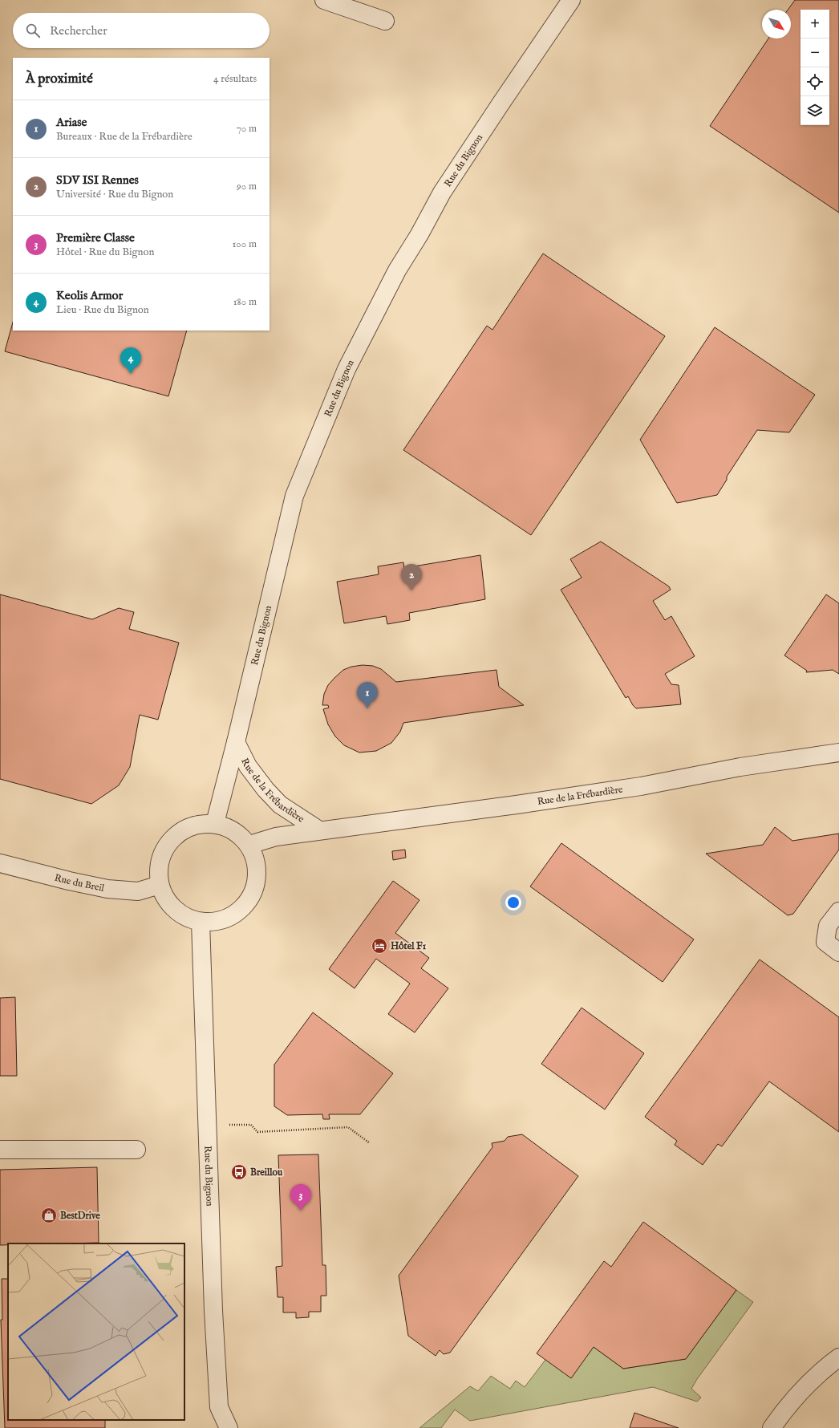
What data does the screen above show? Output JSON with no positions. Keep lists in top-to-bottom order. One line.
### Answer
{"streets":{"street":["Rue du Bignon","Rue de la Frébardière","Rue du Breil"]},"crossings":[["Rue du Bignon","Rue de la Frébardière"],["Rue du Bignon","Rue du Breil"],["Rue de la Frébardière","Rue du Breil"]],"places":{"hotel":["Hôtel F1"],"bus stop":["Breillou"],"shop":["BestDrive"]},"north":"bottom right","page":{"map_buttons":["+","−"],"search":"Rechercher","heading":["À proximité","4 résultats"],"list":[{"mark":"1","name":"Ariase","note":"Bureaux · Rue de la Frébardière","value":"70 m"},{"mark":"2","name":"SDV ISI Rennes","note":"Université · Rue du Bignon","value":"90 m"},{"mark":"3","name":"Première Classe","note":"Hôtel · Rue du Bignon","value":"100 m"},{"mark":"4","name":"Keolis Armor","note":"Lieu · Rue du Bignon","value":"180 m"}],"pins":["4","2","1","3"]}}
